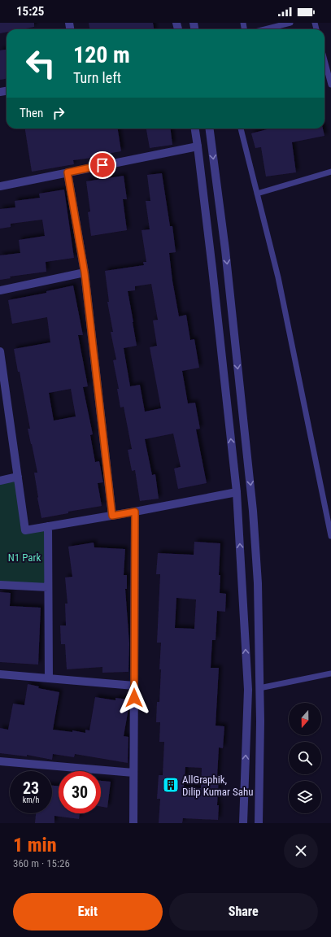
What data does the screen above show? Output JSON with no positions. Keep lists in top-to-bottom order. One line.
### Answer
{"parks":["N1 Park"],"places":{"building":["AllGraphik, Dilip Kumar Sahu"]},"north":"bottom","page":{"status":"15:25","turn":["120 m","Turn left"],"then":"Then","speed":"23 km/h","limit":"30","heading":["1 min","360 m · 15:26"],"buttons":["Exit","Share"]}}
